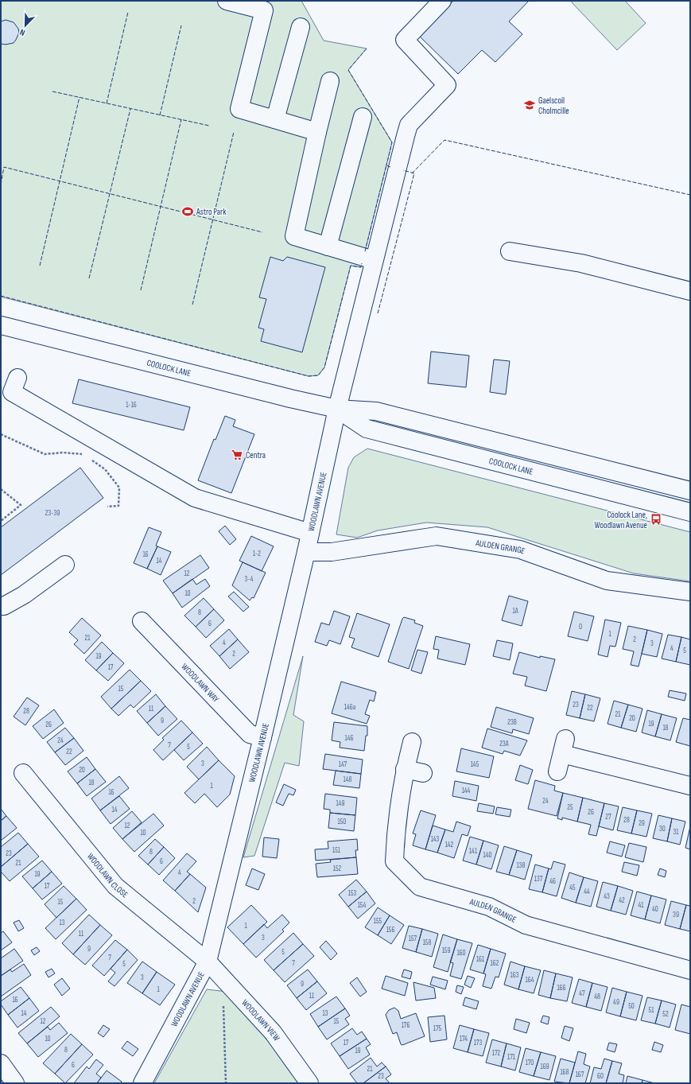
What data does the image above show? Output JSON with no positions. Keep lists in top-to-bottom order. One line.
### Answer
{"streets":{"street":["COOLOCK LANE","WOODLAWN AVENUE","AULDEN GRANGE","WOODLAWN WAY","WOODLAWN CLOSE","WOODLAWN VIEW"]},"crossings":[["COOLOCK LANE","WOODLAWN AVENUE"],["WOODLAWN AVENUE","AULDEN GRANGE"],["WOODLAWN AVENUE","WOODLAWN WAY"],["WOODLAWN AVENUE","WOODLAWN CLOSE"],["WOODLAWN AVENUE","WOODLAWN VIEW"],["WOODLAWN CLOSE","WOODLAWN VIEW"]],"places":{"school or university":["Gaelscoil Cholmcille"],"sports":["Astro Park"],"supermarket":["Centra"],"bus stop":["Coolock Lane, Woodlawn Avenue"]},"house_numbers":["1-16","23-39","1-2","16","14","12","3-4","10","1A","8","6","0","1","21","2","4","3","4","5","2","19","17","15","23","146a","22","11","28","21","20","9","23B","19","26","18","146","24","23A","7","5","22","3","147","145","20","148","18","1","144","16","24","149","25","14","26","27","28","150","29","12","30","31","10","143","142","151","141","8","23","140","6","21","138","152","4","19","137","46","17","45","44","153","43","42","2","15","154","41","40","39","155","13","1","156","11","3","157","158","9","159","5","160","7","161","7","162","5","163","3","164","9","166","1","47","11","48","16","49","50","51","14","13","52","12","15","176","175","10","174","17","173","8","19","172","171","170","6","169","21","168","167","23","60"],"north":"bottom left"}
